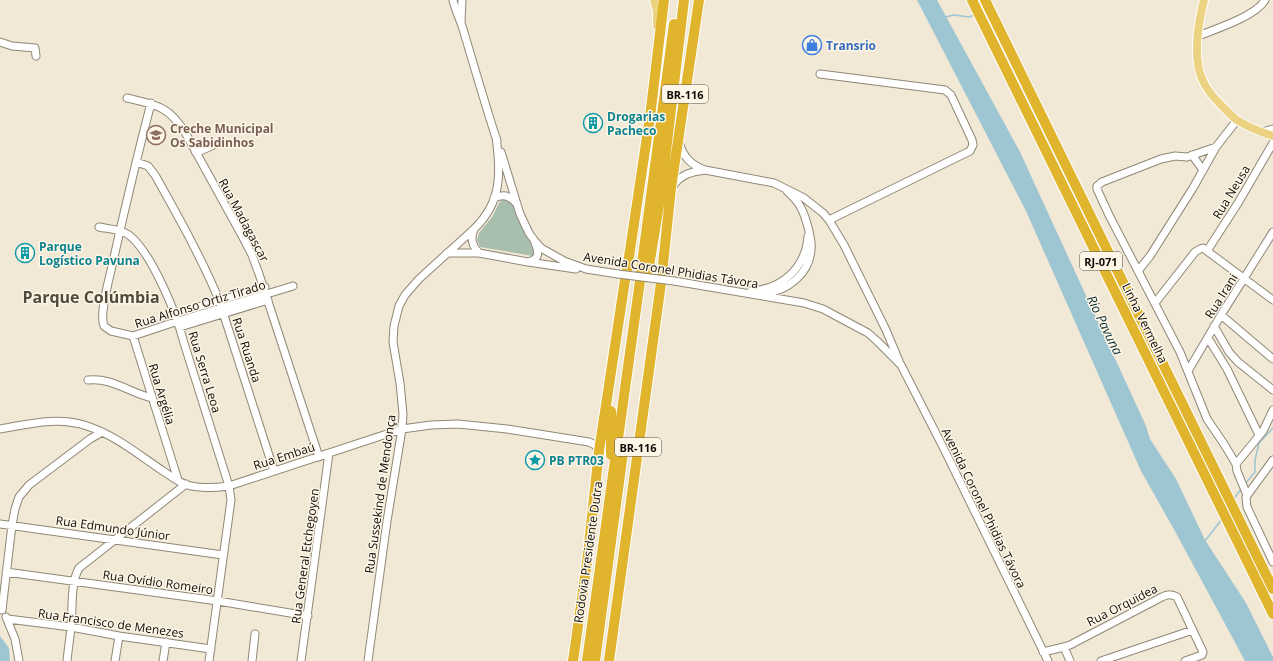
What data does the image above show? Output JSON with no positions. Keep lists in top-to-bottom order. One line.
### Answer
{"streets":{"highway":["BR-116","RJ-071","Linha Vermelha","Rodovia Presidente Dutra"],"street":["Rua Neusa","Rua Madagascar","Avenida Coronel Phidias Távora","Rua Irani","Rua Alfonso Ortiz Tirado","Rua Ruanda","Rua Serra Leoa","Rua Argélia","Rua Embaú","Rua Sussekind de Mendonça","Rua Edmundo Júnior","Rua General Etchegoyen","Rua Ovídio Romeiro","Rua Orquidea","Rua Francisco de Menezes"]},"crossings":[["BR-116","Avenida Coronel Phidias Távora"],["Rua Madagascar","Rua Alfonso Ortiz Tirado"],["Rua Madagascar","Rua Embaú"],["Avenida Coronel Phidias Távora","Rua Sussekind de Mendonça"],["Avenida Coronel Phidias Távora","Rua Orquidea"],["Rua Alfonso Ortiz Tirado","Rua Ruanda"],["Rua Alfonso Ortiz Tirado","Rua Serra Leoa"],["Rua Alfonso Ortiz Tirado","Rua Argélia"],["Rua Ruanda","Rua Embaú"],["Rua Serra Leoa","Rua Embaú"],["Rua Serra Leoa","Rua Edmundo Júnior"],["Rua Serra Leoa","Rua Ovídio Romeiro"],["Rua Serra Leoa","Rua Francisco de Menezes"],["Rua Argélia","Rua Embaú"],["Rua Embaú","Rua Sussekind de Mendonça"],["Rua Embaú","Rua General Etchegoyen"],["Rua General Etchegoyen","Rua Ovídio Romeiro"]],"districts":["Parque Colúmbia"],"water":["Rio Pavuna"],"places":{"shop":["Transrio"],"building":["Drogarias Pacheco","Parque Logístico Pavuna"],"school or university":["Creche Municipal Os Sabidinhos"],"place":["PB PTR03"]}}
